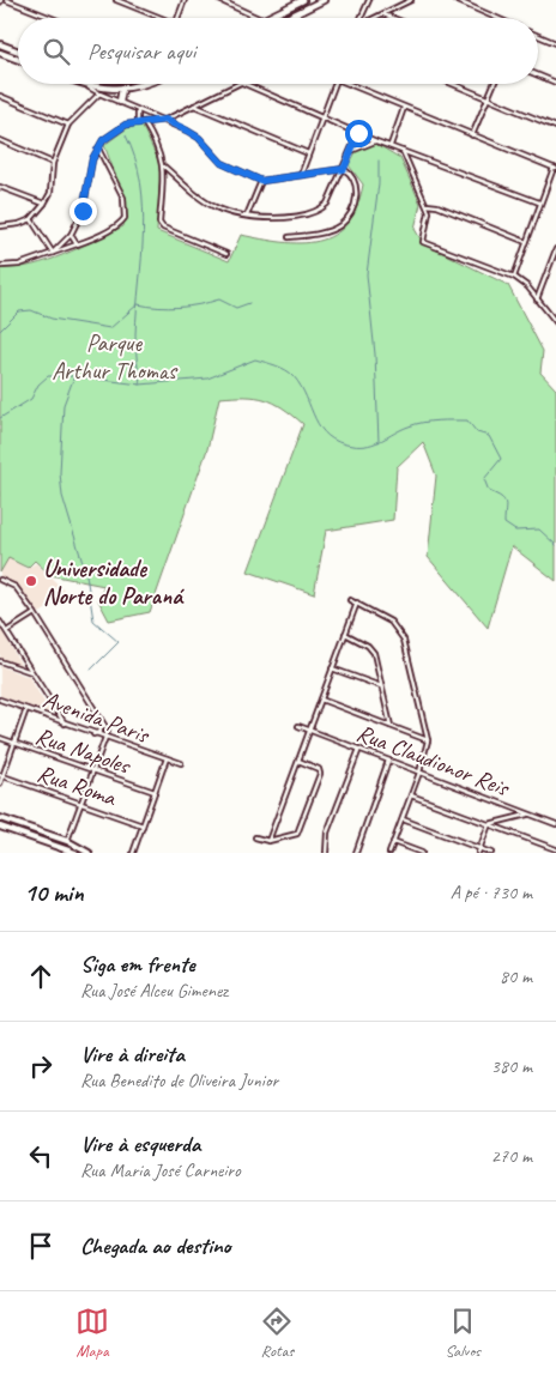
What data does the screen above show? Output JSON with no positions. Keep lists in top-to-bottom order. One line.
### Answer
{"streets":{"street":["Avenida Paris","Rua Napoles","Rua Claudionor Reis","Rua Roma"]},"parks":["Parque Arthur Thomas"],"places":["Universidade Norte do Paraná"],"page":{"search":"Pesquisar aqui","heading":["10 min","A pé · 730 m"],"list":[["Siga em frente","Rua José Alceu Gimenez","80 m"],["Vire à direita","Rua Benedito de Oliveira Junior","380 m"],["Vire à esquerda","Rua Maria José Carneiro","270 m"],"Chegada ao destino"],"nav":["Mapa","Rotas","Salvos"]}}
